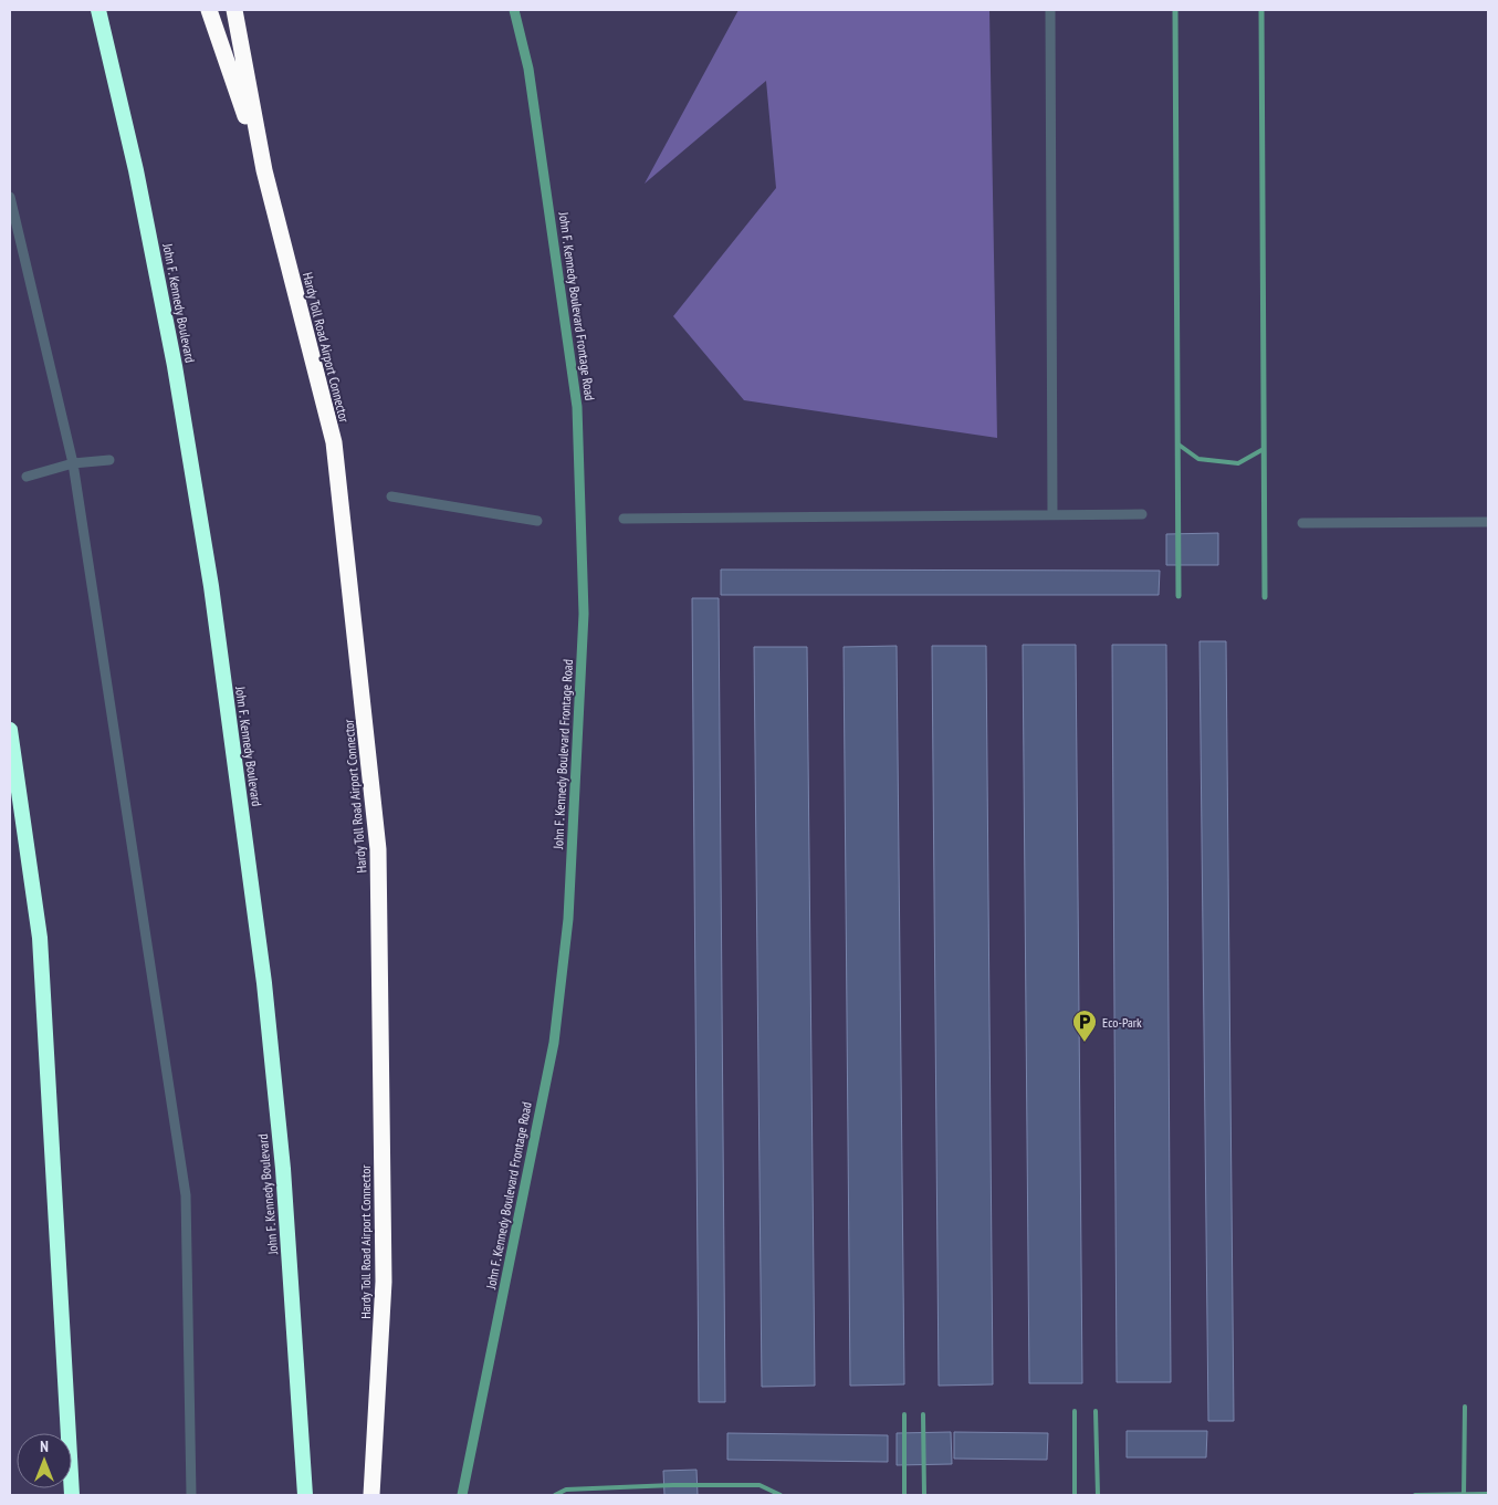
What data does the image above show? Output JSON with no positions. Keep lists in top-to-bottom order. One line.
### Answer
{"streets":{"highway":["John F. Kennedy Boulevard","Hardy Toll Road Airport Connector"],"street":["John F. Kennedy Boulevard Frontage Road"]},"places":{"parking":["Eco-Park"]},"north":"top"}
